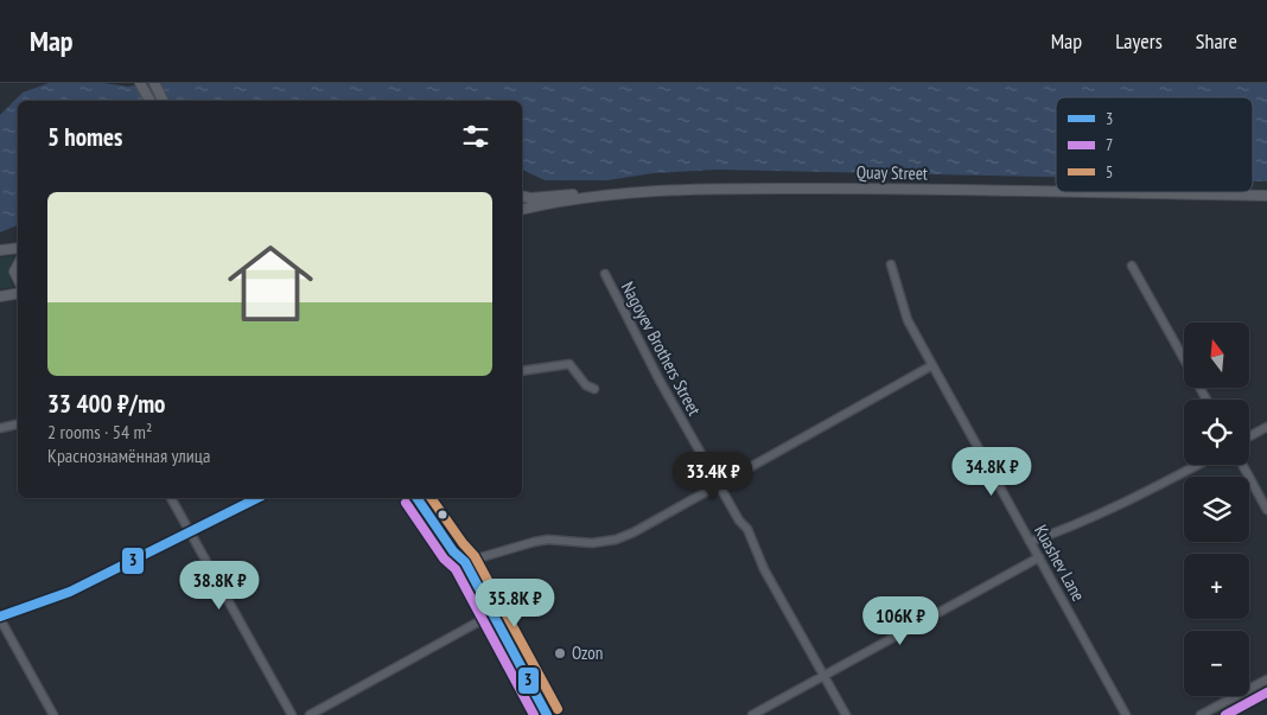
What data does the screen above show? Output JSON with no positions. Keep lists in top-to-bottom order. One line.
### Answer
{"streets":{"main road":["Quay Street"],"street":["Nagoyev Brothers Street","Kuashev Lane"]},"places":["Ozon"],"lines":["transit line 3","transit line 5","transit line 7"],"legend":["3","7","5"],"north":"top","page":{"header":"Map","nav":["Map","Layers","Share"],"heading":"5 homes","list":[{"name":"33 400 ₽/mo","note":"2 rooms · 54 m² · Краснознамённая улица"}],"map_buttons":["+","−"],"price":["34.8K ₽","33.4K ₽","38.8K ₽","35.8K ₽","106K ₽"]}}
